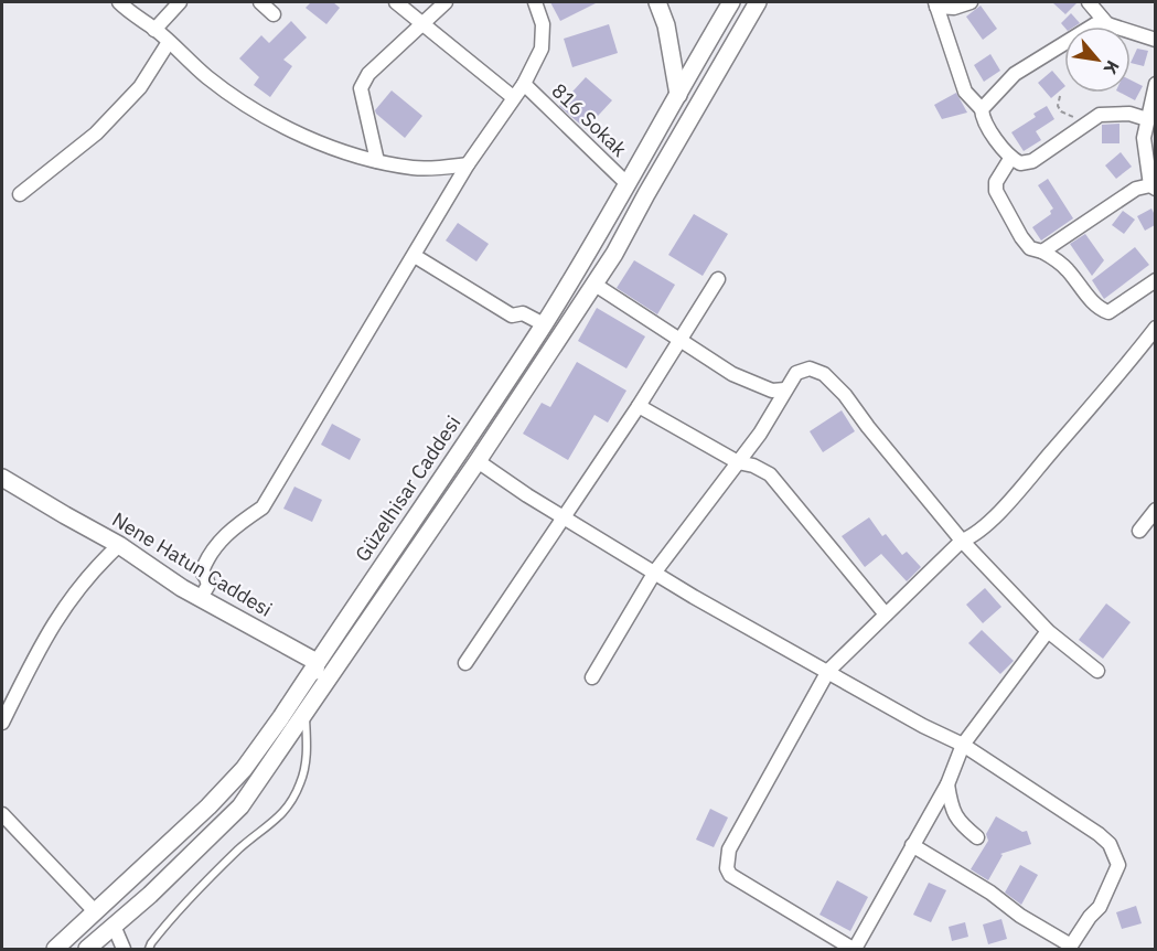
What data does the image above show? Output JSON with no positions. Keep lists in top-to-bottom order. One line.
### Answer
{"streets":{"street":["816 Sokak","Güzelhisar Caddesi","Nene Hatun Caddesi"]},"crossings":[["816 Sokak","Güzelhisar Caddesi"],["Güzelhisar Caddesi","Nene Hatun Caddesi"]],"north":"bottom right"}
